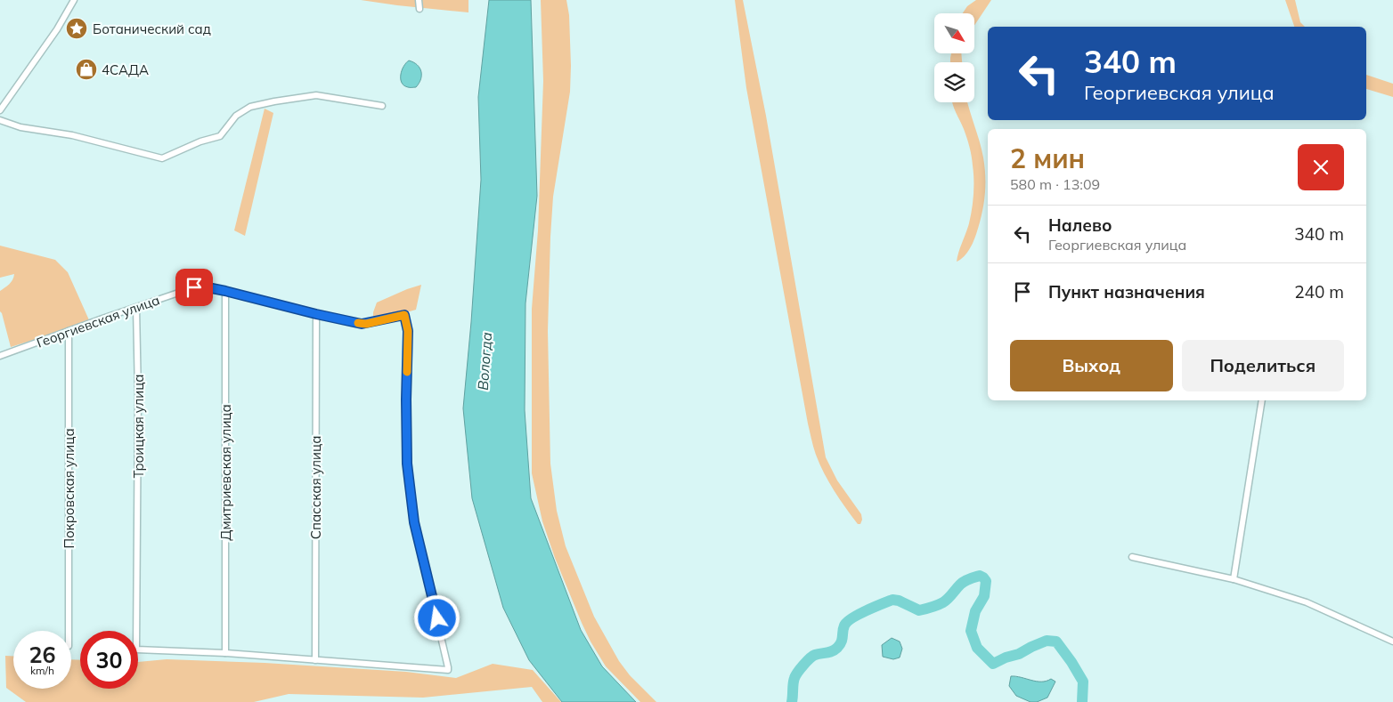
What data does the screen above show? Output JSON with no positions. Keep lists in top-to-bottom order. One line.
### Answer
{"streets":{"street":["Георгиевская улица","Троицкая улица","Дмитриевская улица","Спасская улица","Покровская улица"]},"crossings":[["Георгиевская улица","Троицкая улица"],["Георгиевская улица","Дмитриевская улица"],["Георгиевская улица","Спасская улица"],["Георгиевская улица","Покровская улица"],["Троицкая улица","Дмитриевская улица"]],"water":["Вологда"],"places":{"place":["Ботанический сад"],"shop":["4САДА"]},"north":"bottom right","page":{"turn":["340 m","Георгиевская улица"],"heading":["2 мин","580 m · 13:09"],"list":[{"name":"Налево","note":"Георгиевская улица","value":"340 m"},{"name":"Пункт назначения","value":"240 m"}],"buttons":["Выход","Поделиться"],"speed":"26 km/h","limit":"30"}}
